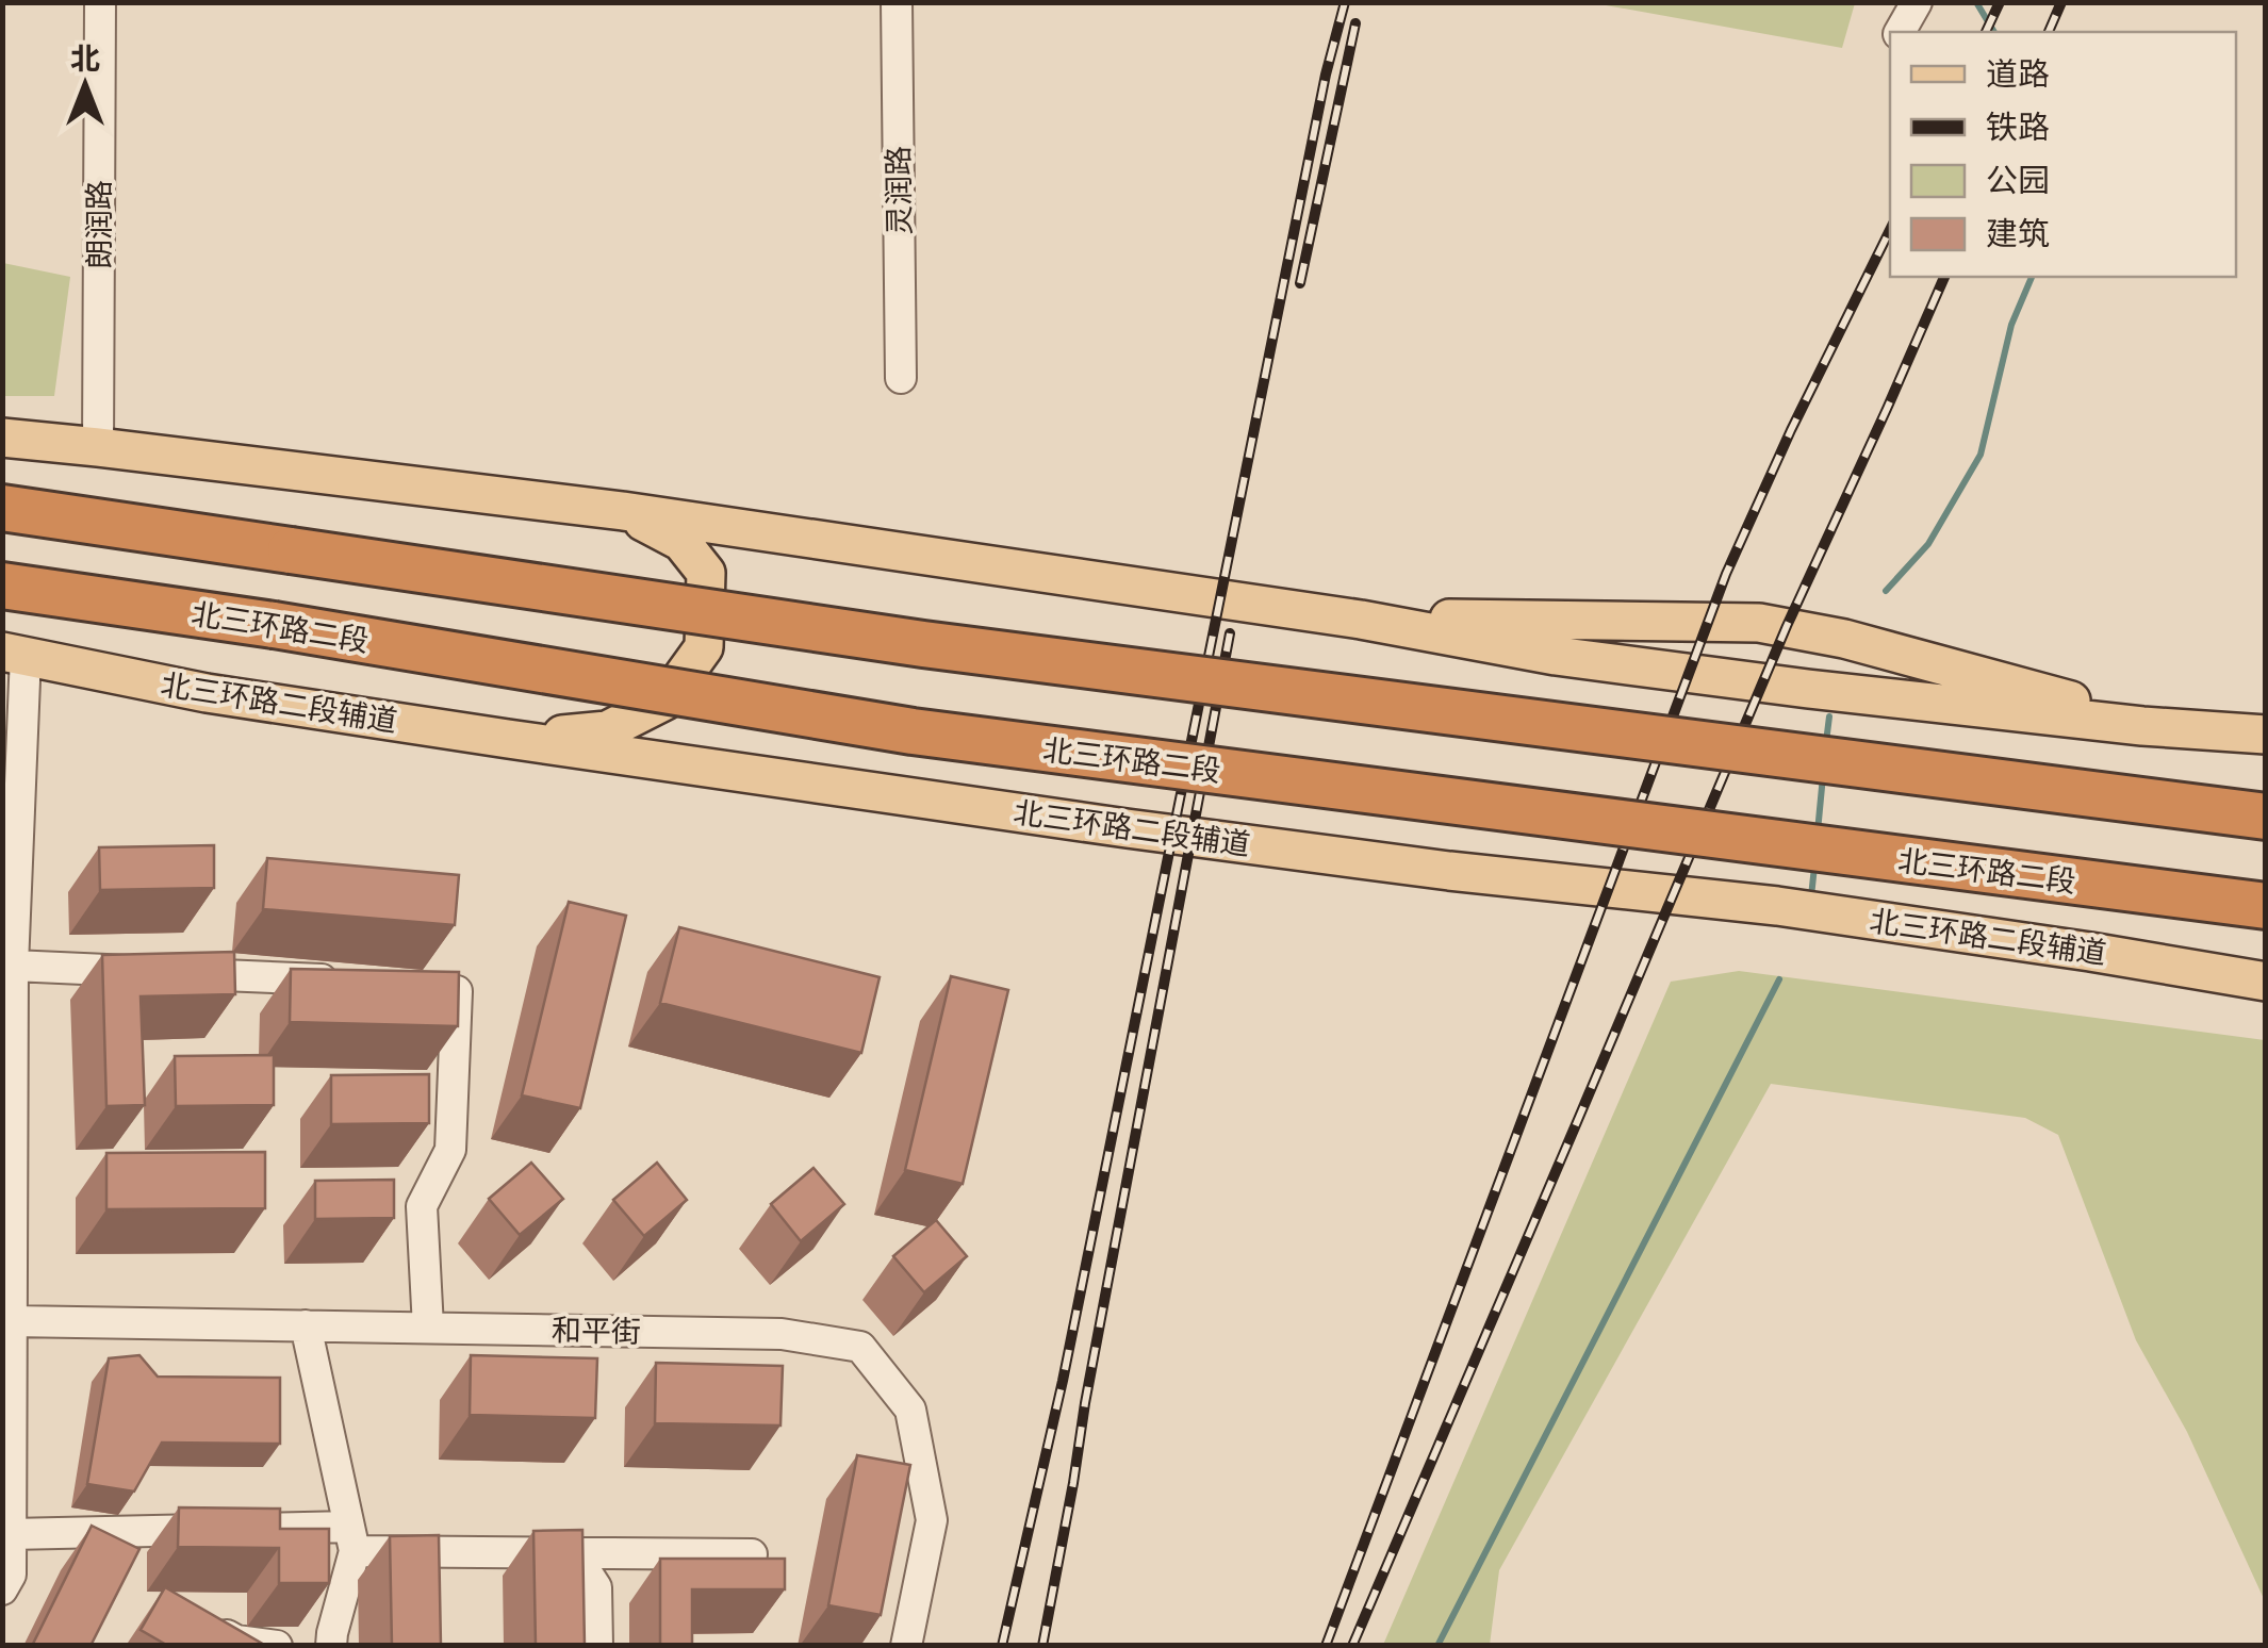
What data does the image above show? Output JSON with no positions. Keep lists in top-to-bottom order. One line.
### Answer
{"streets":{"highway":["北三环路二段"],"main road":["北三环路二段辅道"],"street":["灵润路","朗润路","和平街"]},"legend":["道路","铁路","公园","建筑"],"north":"top"}
